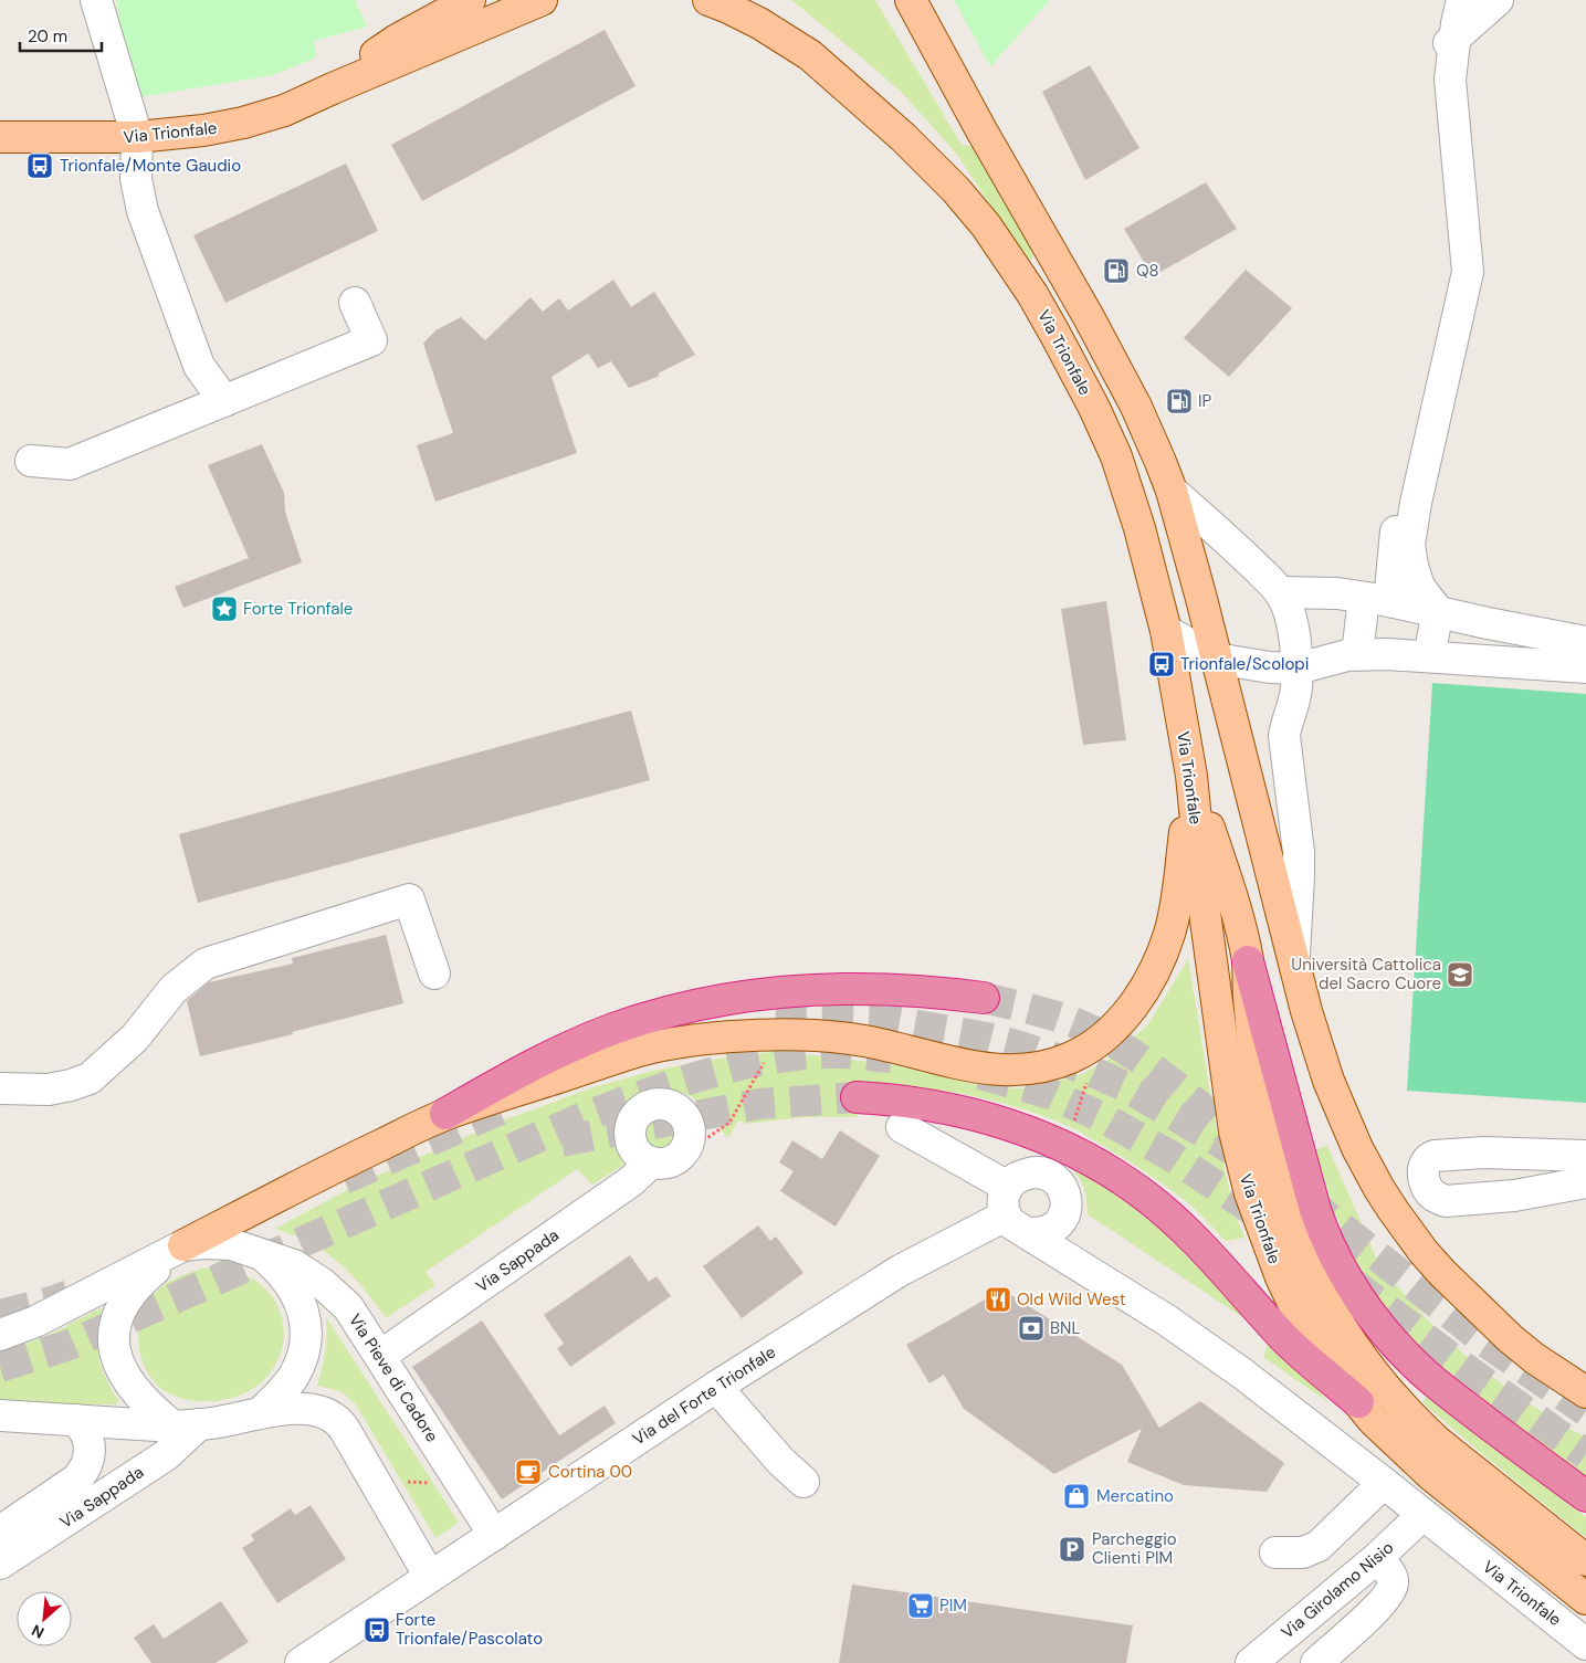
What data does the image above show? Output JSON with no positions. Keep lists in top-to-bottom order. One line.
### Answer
{"streets":{"main road":["Via Trionfale"],"street":["Via Sappada","Via Pieve di Cadore","Via del Forte Trionfale","Via Girolamo Nisio"]},"crossings":[["Via Trionfale","Via del Forte Trionfale"],["Via Trionfale","Via Girolamo Nisio"],["Via Sappada","Via Pieve di Cadore"],["Via Pieve di Cadore","Via del Forte Trionfale"]],"places":{"bus stop":["Trionfale/Monte Gaudio","Trionfale/Scolopi","Forte Trionfale/Pascolato"],"fuel station":["Q8","IP"],"place":["Forte Trionfale"],"school or university":["Università Cattolica del Sacro Cuore"],"restaurant":["Old Wild West"],"bank":["BNL"],"cafe":["Cortina 00"],"shop":["Mercatino"],"parking":["Parcheggio Clienti PIM"],"supermarket":["PIM"]},"scale_bar":"20 m","north":"bottom left"}
